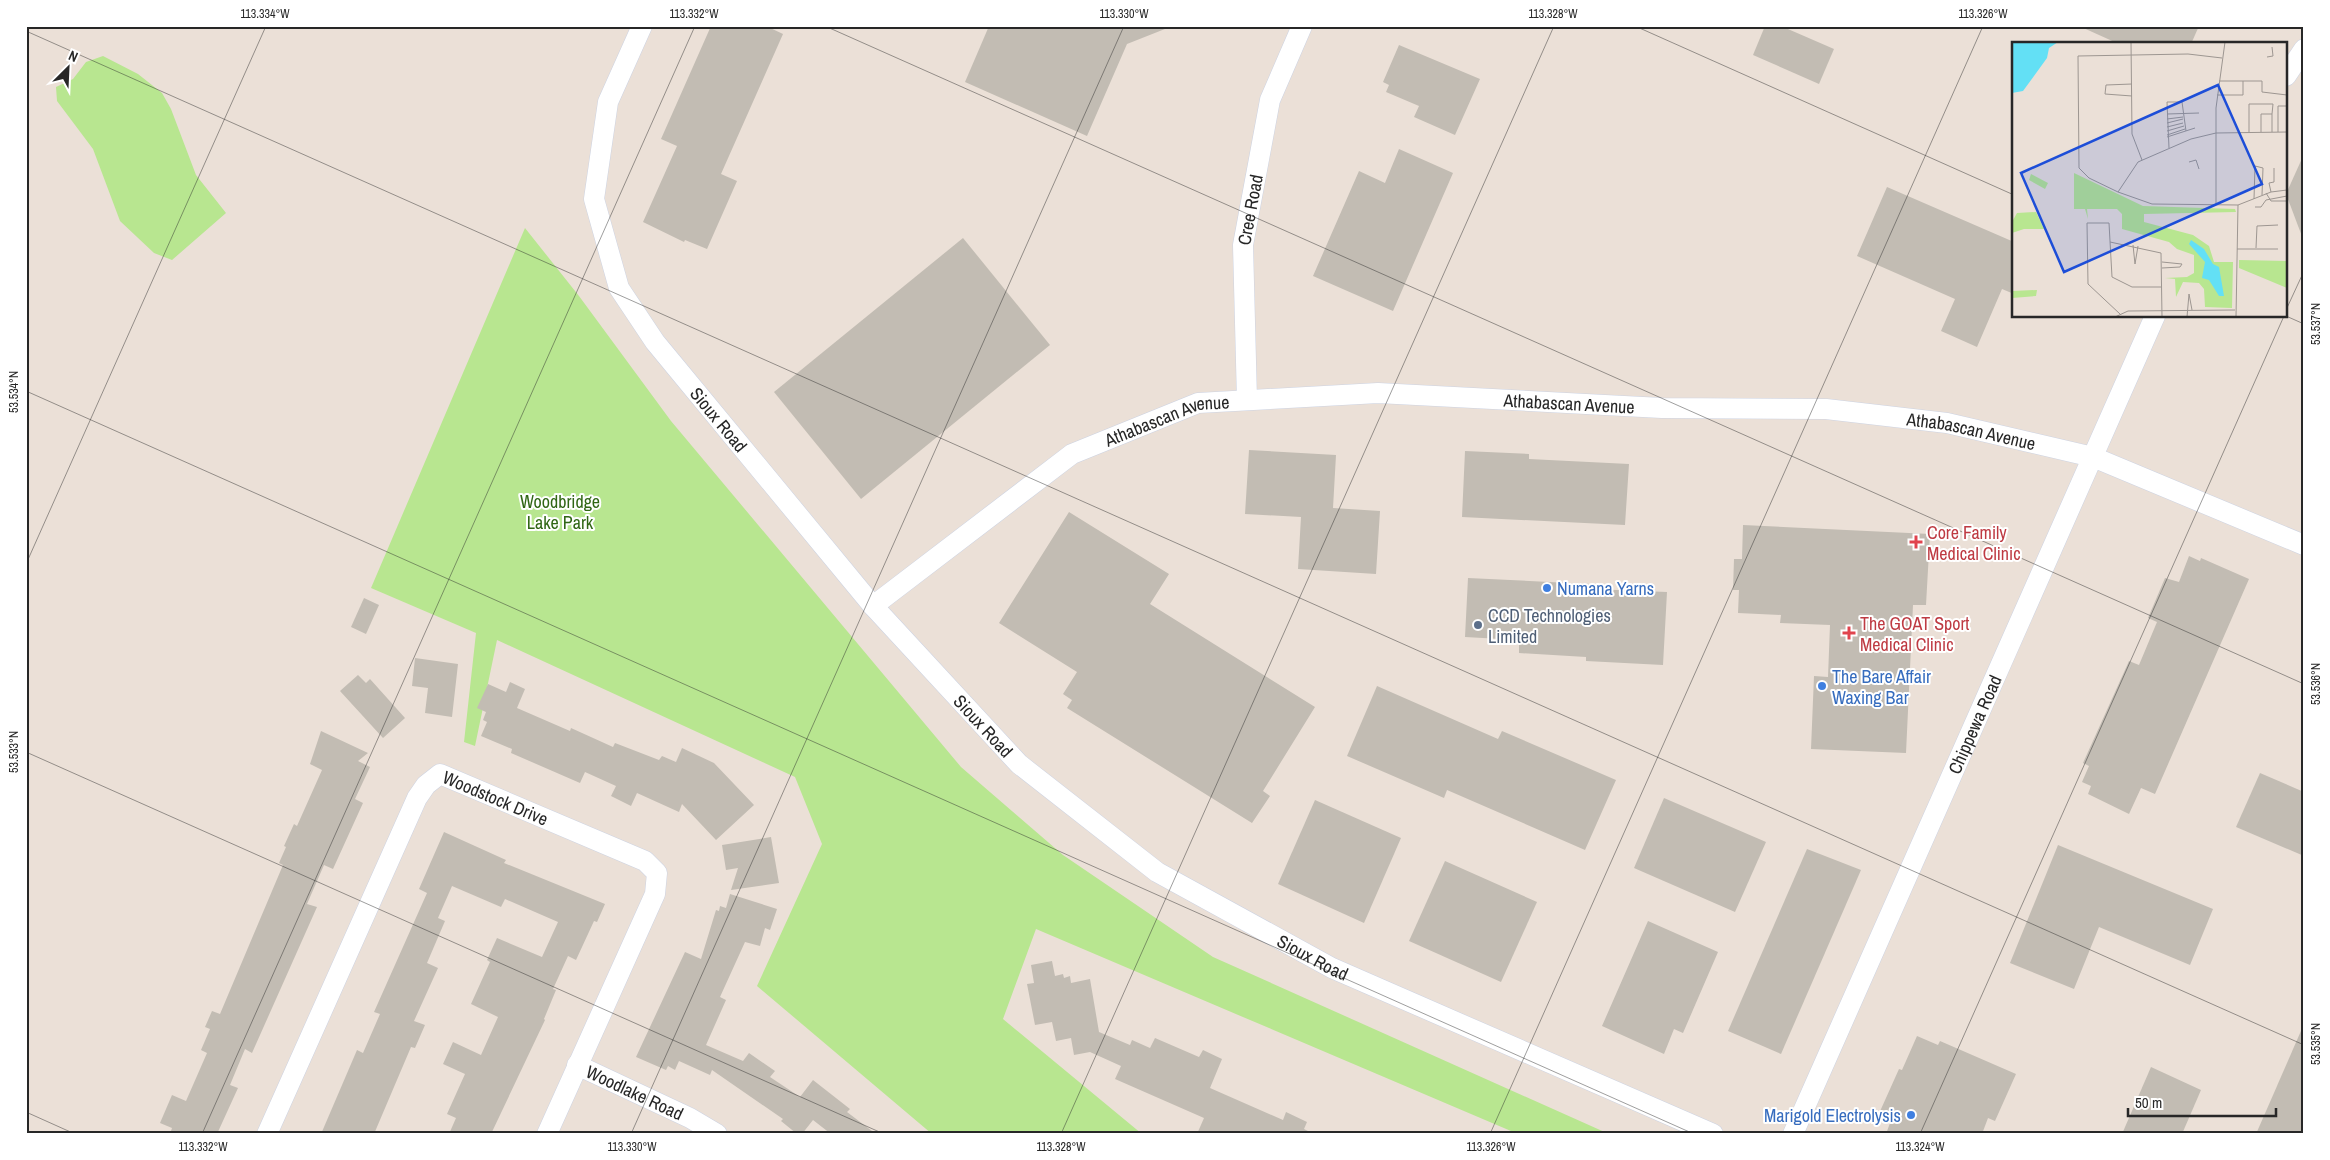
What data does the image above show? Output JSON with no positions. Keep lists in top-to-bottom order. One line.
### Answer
{"streets":{"street":["Cree Road","Athabascan Avenue","Sioux Road","Chippewa Road","Woodstock Drive","Woodlake Road"]},"crossings":[["Cree Road","Athabascan Avenue"],["Athabascan Avenue","Sioux Road"],["Athabascan Avenue","Chippewa Road"],["Woodstock Drive","Woodlake Road"]],"parks":["Woodbridge Lake Park"],"places":{"health":["Core Family Medical Clinic","The GOAT Sport Medical Clinic"],"other":["Numana Yarns","CCD Technologies Limited","The Bare Affair Waxing Bar","Marigold Electrolysis"]},"scale_bar":"50 m","north":"top right","coordinates":["113.334°W","113.332°W","113.330°W","113.328°W","113.326°W","53.537°N","53.534°N","53.536°N","53.533°N","53.535°N","113.324°W"]}
